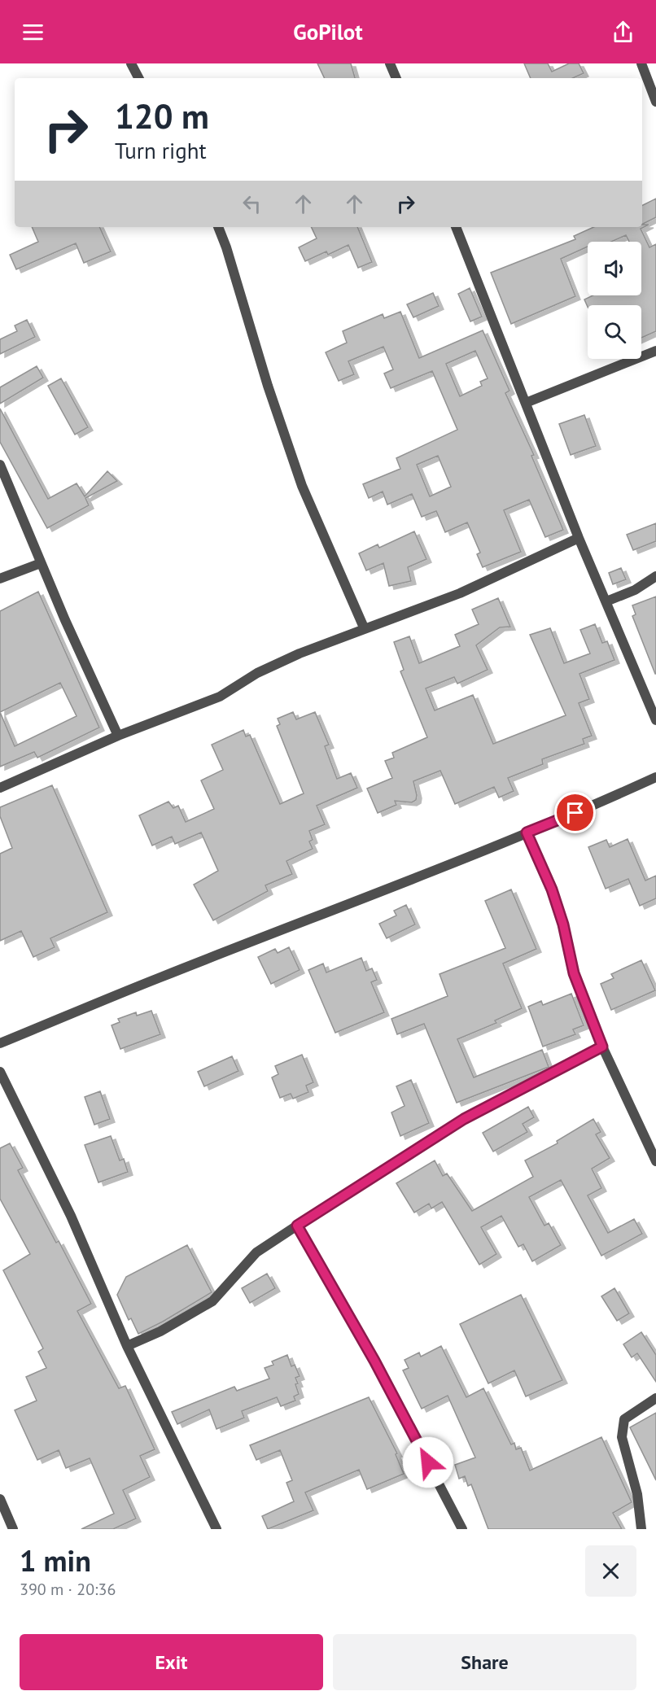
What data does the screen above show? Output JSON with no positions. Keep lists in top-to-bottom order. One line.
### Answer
{"page":{"header":"GoPilot","turn":["120 m","Turn right"],"heading":["1 min","390 m · 20:36"],"buttons":["Exit","Share"]}}
